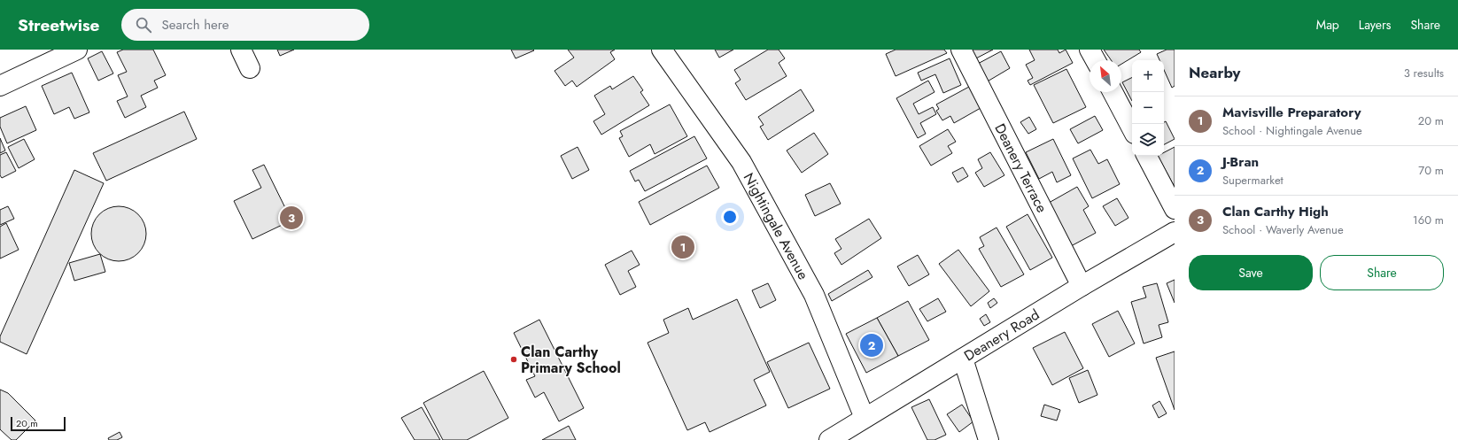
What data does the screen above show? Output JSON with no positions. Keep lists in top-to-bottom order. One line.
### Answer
{"streets":{"street":["Deanery Terrace","Nightingale Avenue","Deanery Road"]},"crossings":[["Deanery Terrace","Deanery Road"],["Nightingale Avenue","Deanery Road"]],"places":["Clan Carthy Primary School"],"scale_bar":"20 m","north":"top left","page":{"header":"Streetwise","search":"Search here","nav":["Map","Layers","Share"],"heading":["Nearby","3 results"],"map_buttons":["+","−"],"list":[{"mark":"1","name":"Mavisville Preparatory","note":"School · Nightingale Avenue","value":"20 m"},{"mark":"2","name":"J-Bran","note":"Supermarket","value":"70 m"},{"mark":"3","name":"Clan Carthy High","note":"School · Waverly Avenue","value":"160 m"}],"pins":["3","1","2"],"buttons":["Save","Share"],"scale":"20 m"}}
